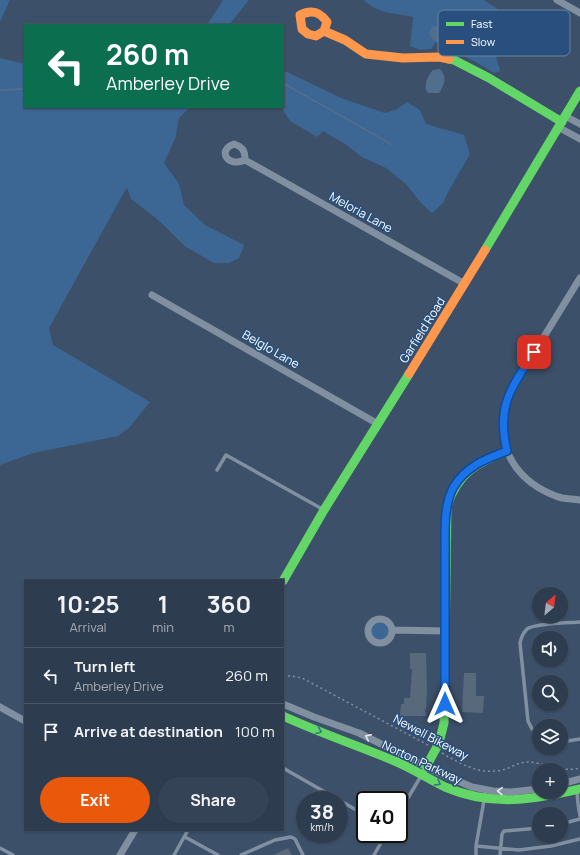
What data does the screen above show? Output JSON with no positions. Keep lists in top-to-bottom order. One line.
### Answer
{"streets":{"street":["Meloria Lane","Garfield Road","Belglo Lane","Norton Parkway"],"path":["Newell Bikeway"]},"crossings":[["Meloria Lane","Garfield Road"],["Garfield Road","Belglo Lane"]],"legend":["Fast","Slow"],"north":"top right","page":{"turn":["260 m","Amberley Drive"],"eta":["10:25","Arrival","1","min","360","m"],"map_buttons":["+","−"],"list":[{"name":"Turn left","note":"Amberley Drive","value":"260 m"},{"name":"Arrive at destination","value":"100 m"}],"buttons":["Exit","Share"],"speed":"38 km/h","limit":"40"}}
